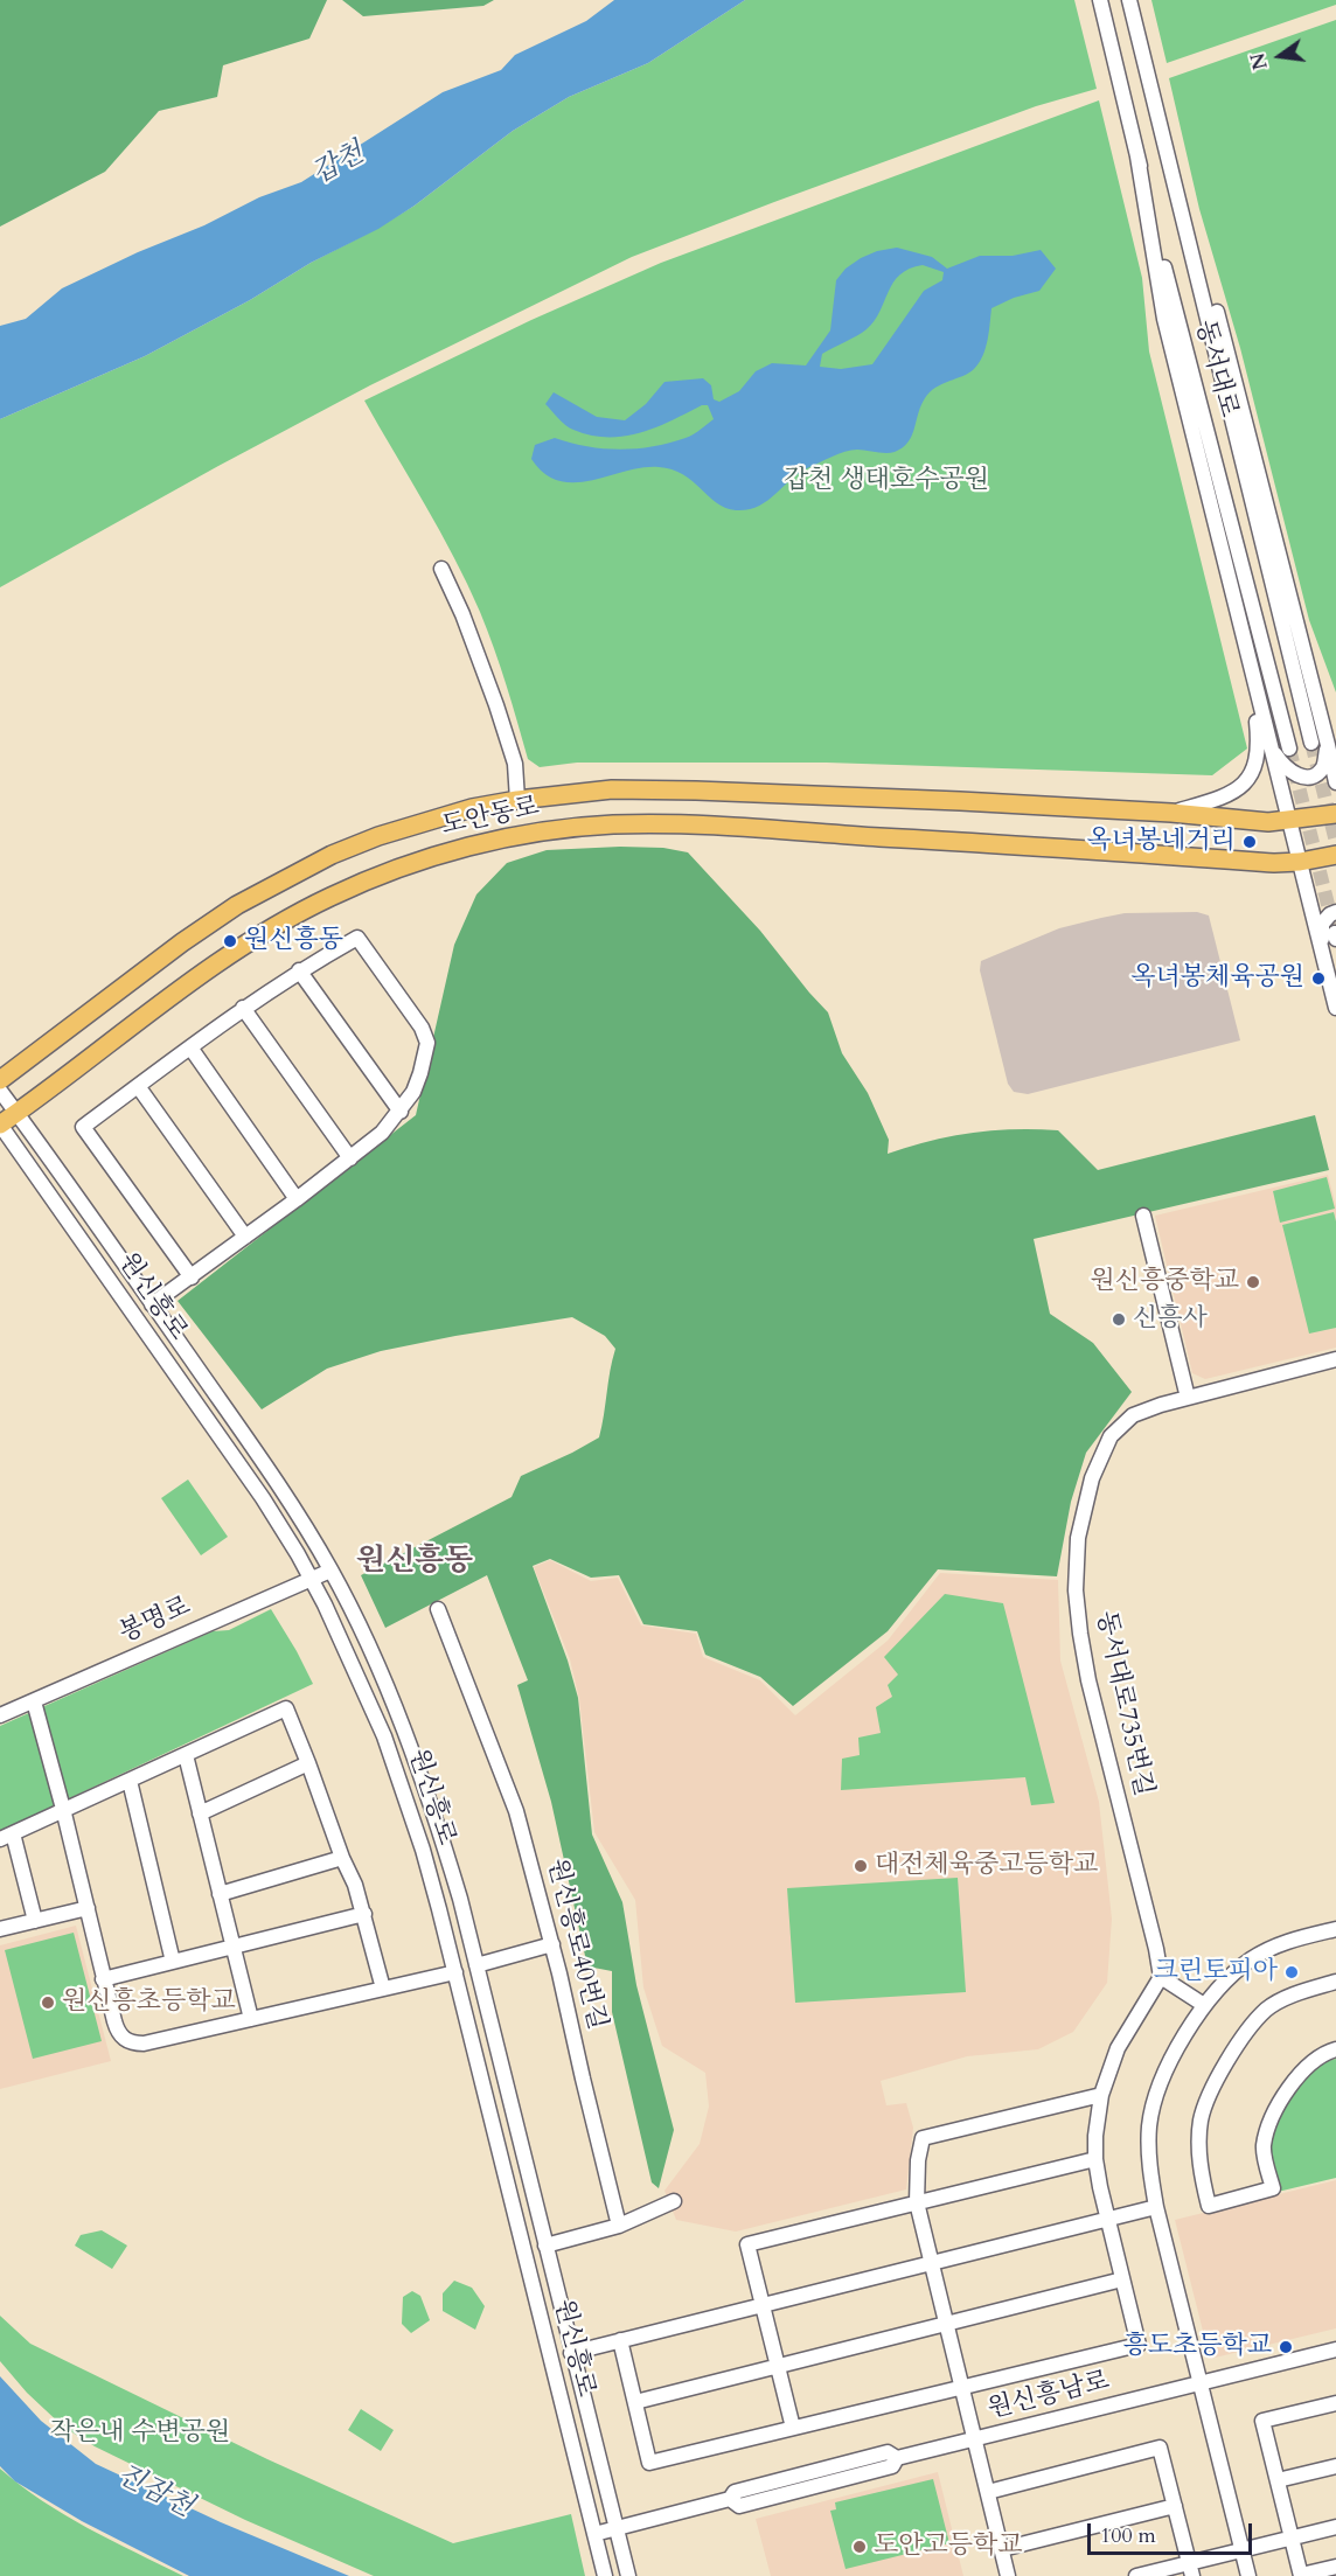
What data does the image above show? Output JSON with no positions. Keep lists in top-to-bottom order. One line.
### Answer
{"streets":{"main road":["도안동로"],"street":["동서대로","원신흥로","봉명로","동서대로735번길","원신흥로40번길","원신흥남로"]},"crossings":[["도안동로","원신흥로"],["원신흥로","봉명로"],["원신흥로","원신흥남로"]],"districts":["원신흥동"],"water":["갑천","진잠천"],"parks":["갑천 생태호수공원","작은내 수변공원"],"places":["옥녀봉네거리","원신흥동","옥녀봉체육공원","원신흥중학교","신흥사","대전체육중고등학교","크린토피아","원신흥초등학교","흥도초등학교","도안고등학교"],"scale_bar":"100 m","north":"left"}
